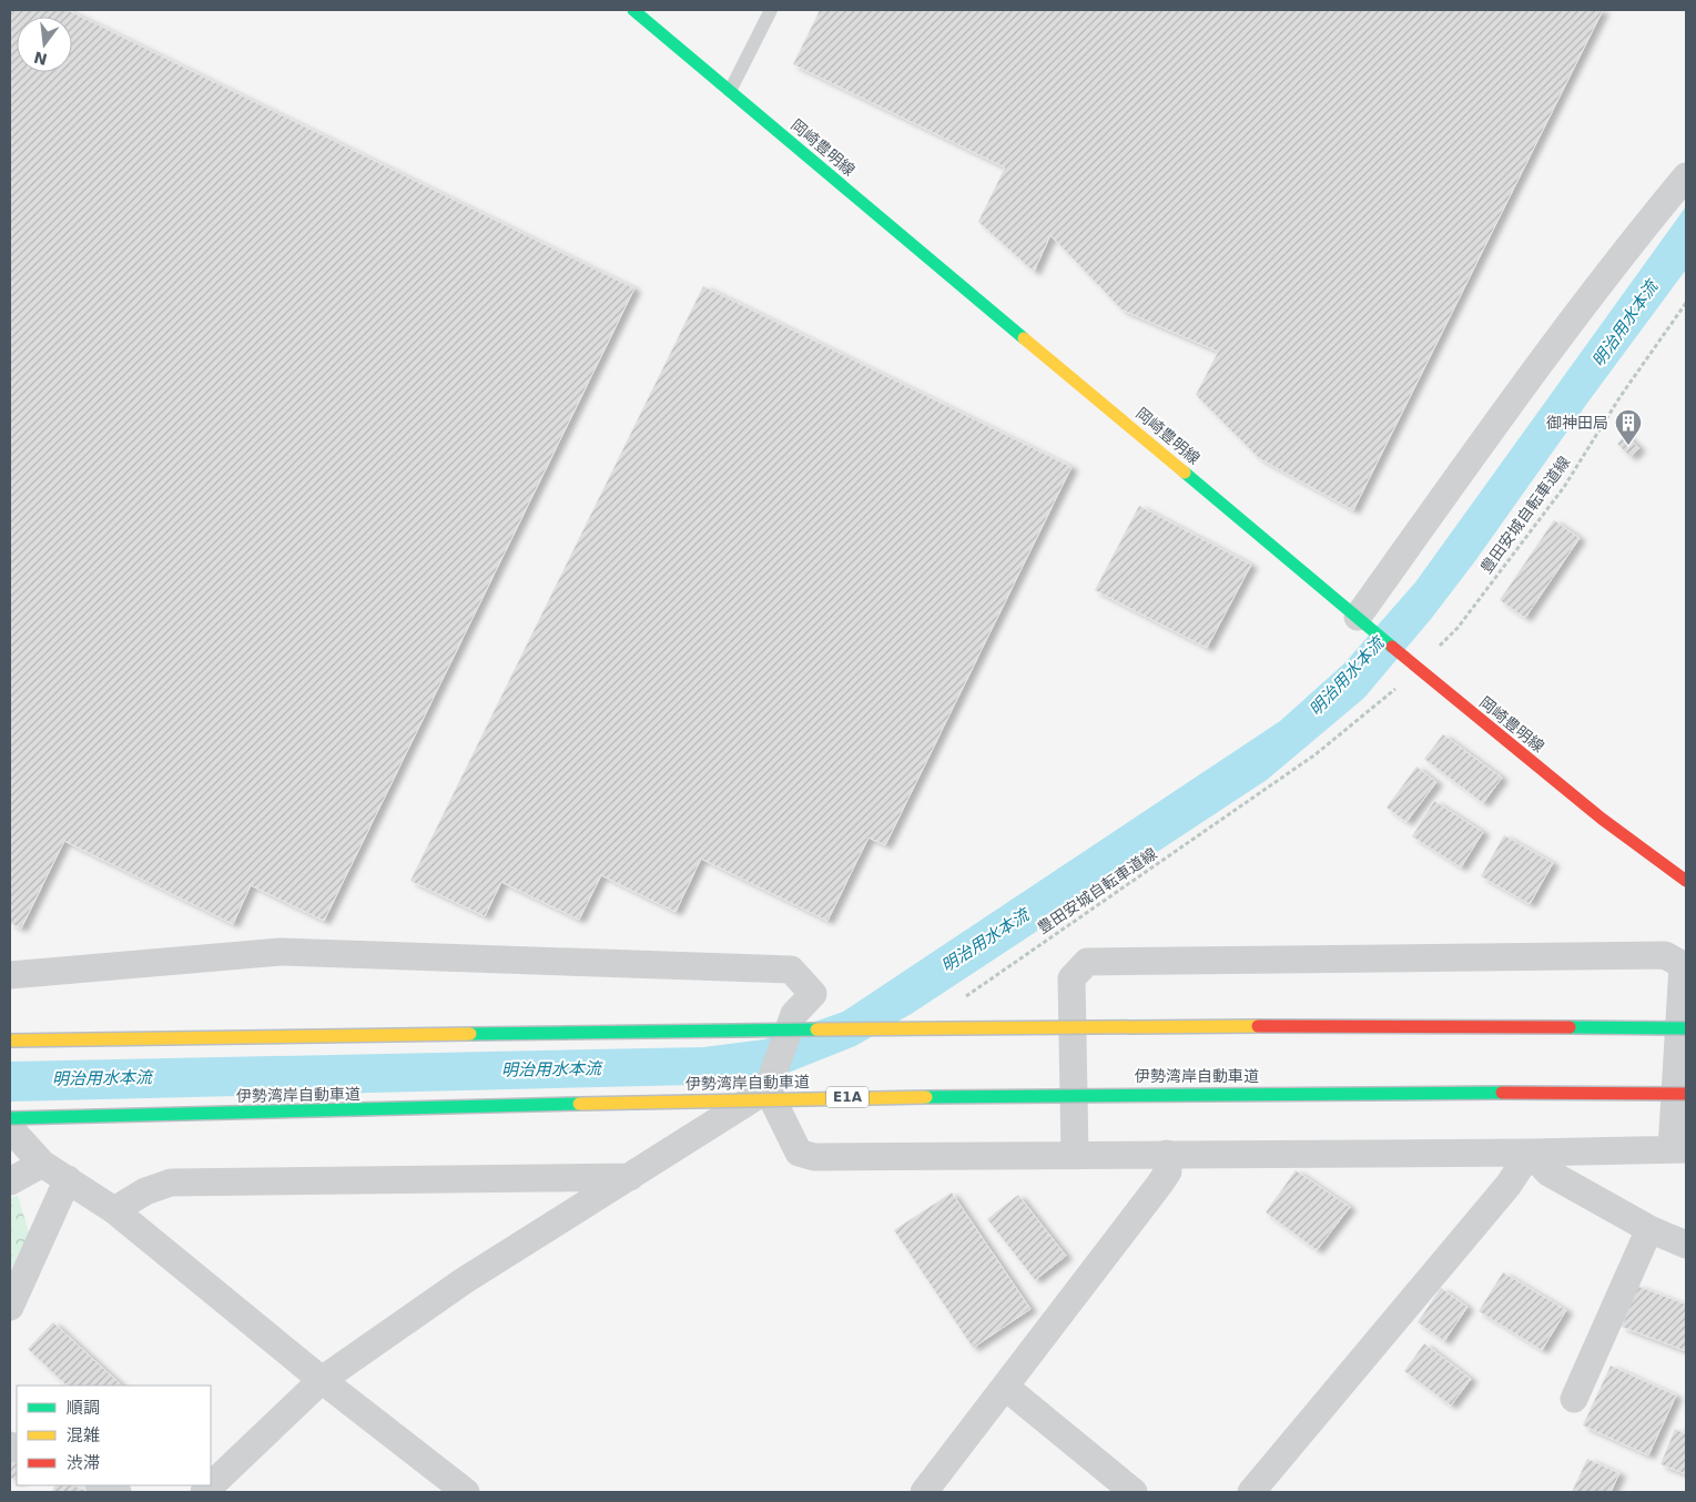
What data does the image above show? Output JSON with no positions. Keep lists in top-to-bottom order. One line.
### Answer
{"streets":{"main road":["岡崎豊明線","伊勢湾岸自動車道","E1A"],"path":["豊田安城自転車道線"]},"water":["明治用水本流"],"places":{"building":["御神田局"]},"legend":["順調","混雑","渋滞"],"north":"bottom"}
